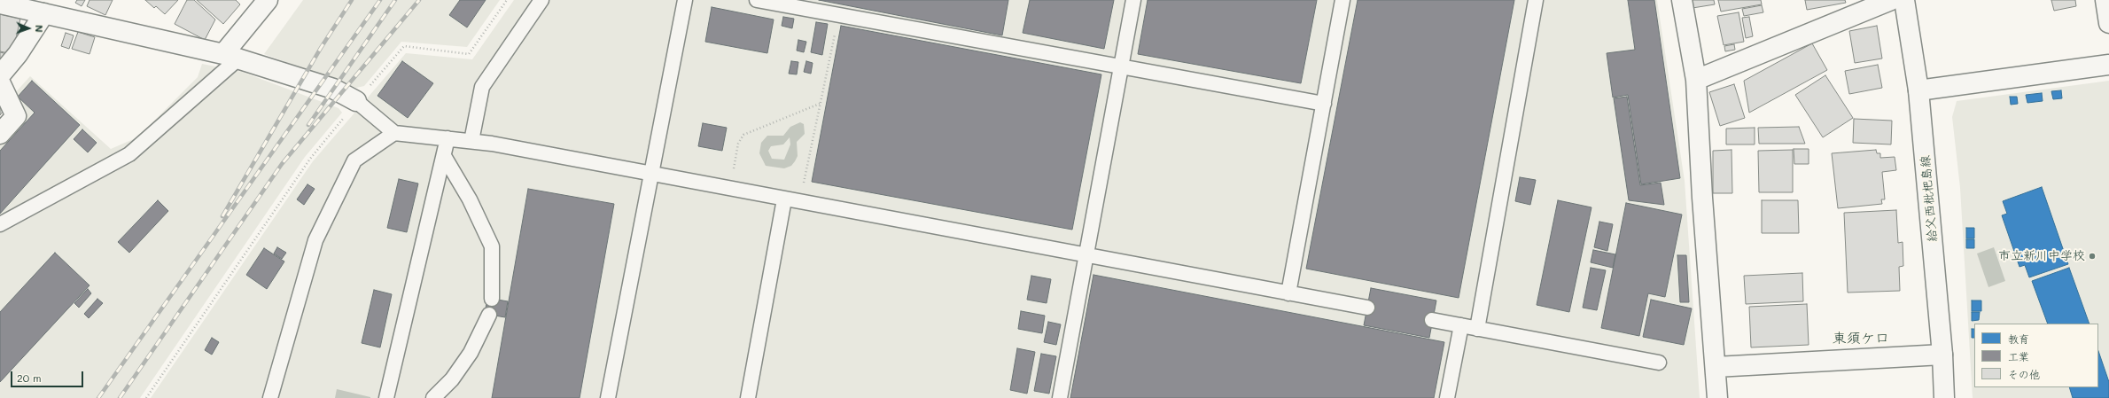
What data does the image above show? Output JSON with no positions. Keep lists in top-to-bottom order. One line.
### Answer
{"streets":{"street":["給父西枇杷島線"]},"districts":["東須ケ口"],"places":["市立新川中学校"],"legend":["教育","工業","その他"],"scale_bar":"20 m","north":"right"}
